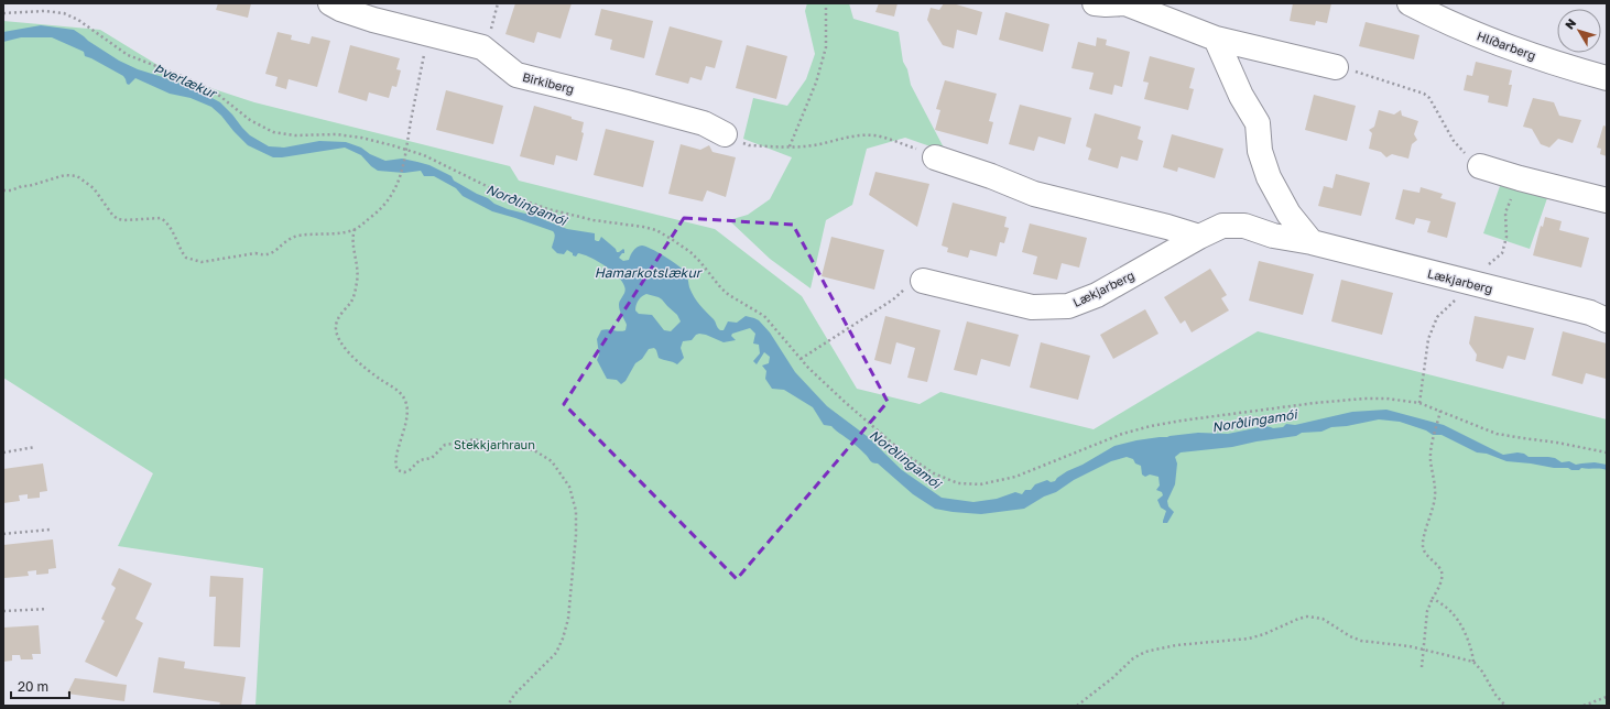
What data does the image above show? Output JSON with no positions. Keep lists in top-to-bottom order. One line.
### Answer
{"streets":{"street":["Hlíðarberg","Birkiberg","Lækjarberg"]},"water":["Þverlækur","Norðlingamói","Hamarkotslækur"],"parks":["Stekkjarhraun"],"scale_bar":"20 m","north":"top left"}
